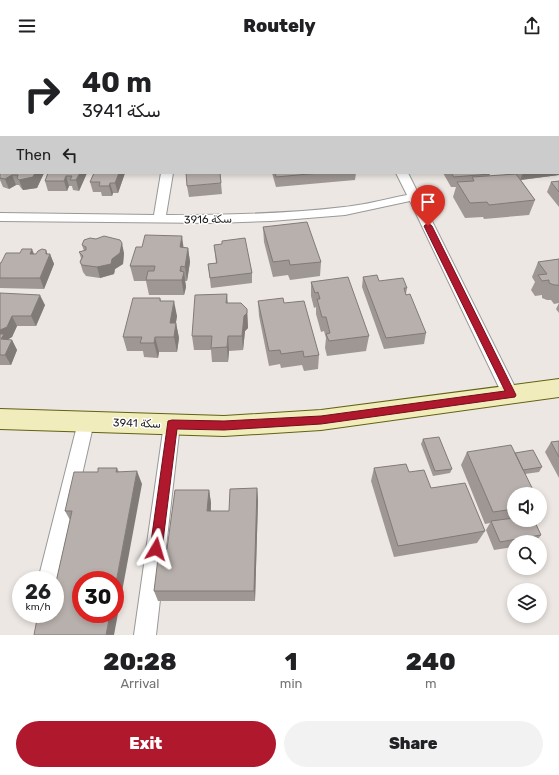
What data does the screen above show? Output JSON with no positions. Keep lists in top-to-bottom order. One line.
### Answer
{"streets":{"street":["سكة 3916","سكة 3941"]},"page":{"header":"Routely","turn":["40 m","سكة 3941"],"then":"Then","speed":"26 km/h","limit":"30","eta":["20:28","Arrival","1","min","240","m"],"buttons":["Exit","Share"]}}
